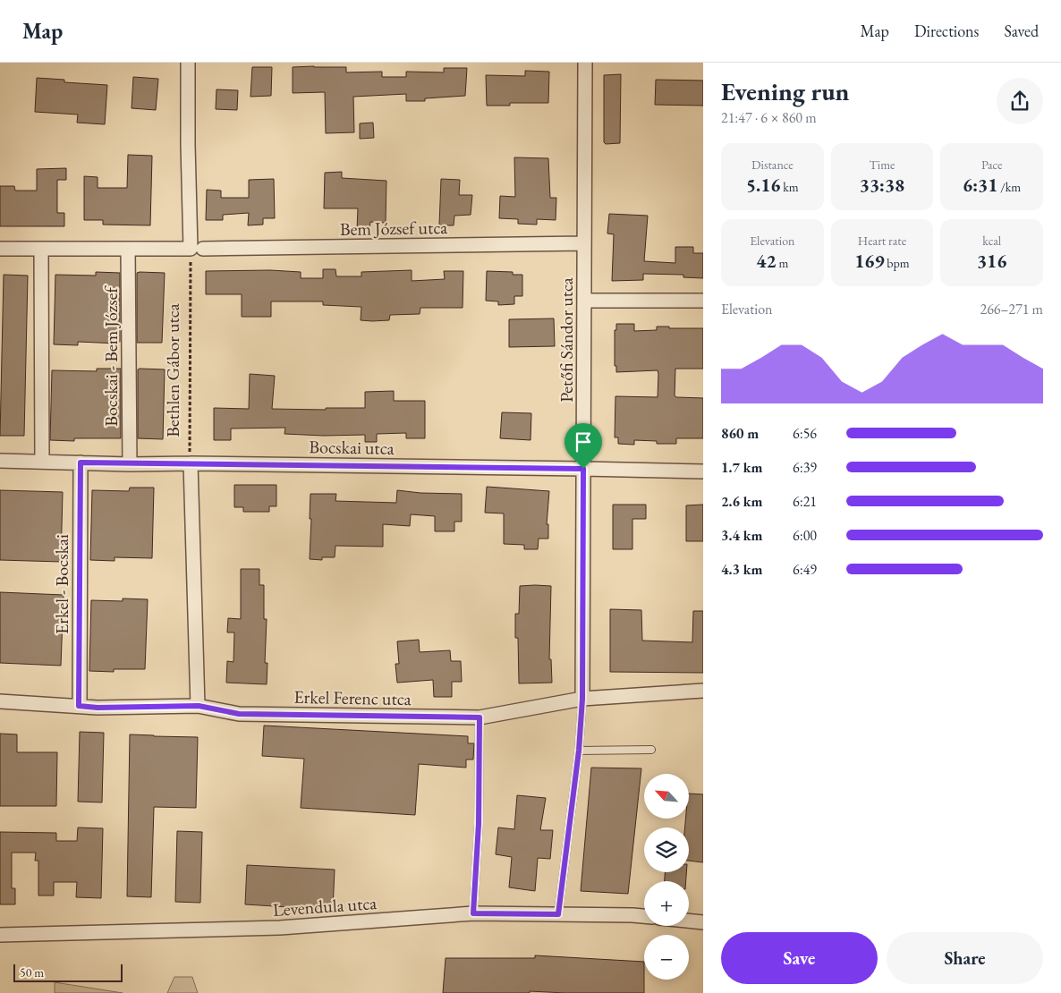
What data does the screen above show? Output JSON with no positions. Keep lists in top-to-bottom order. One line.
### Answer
{"streets":{"street":["Bem József utca","Petőfi Sándor utca","Bocskai - Bem József","Bocskai utca","Erkel - Bocskai","Erkel Ferenc utca","Levendula utca"],"path":["Bethlen Gábor utca"]},"crossings":[["Bem József utca","Petőfi Sándor utca"],["Bem József utca","Bocskai - Bem József"],["Bem József utca","Bethlen Gábor utca"],["Petőfi Sándor utca","Bocskai utca"],["Petőfi Sándor utca","Erkel Ferenc utca"],["Bocskai - Bem József","Bocskai utca"],["Bethlen Gábor utca","Bocskai utca"],["Bocskai utca","Erkel - Bocskai"],["Erkel - Bocskai","Erkel Ferenc utca"]],"scale_bar":"50 m","north":"top left","page":{"header":"Map","nav":["Map","Directions","Saved"],"heading":["Evening run","21:47 · 6 × 860 m"],"stats":[["Distance","5.16 km"],["Time","33:38"],["Pace","6:31 /km"],["Elevation","42 m"],["Heart rate","169 bpm"],["kcal","316"]],"chart":["Elevation","266–271 m"],"list":[{"name":"860 m","note":"6:56"},{"name":"1.7 km","note":"6:39"},{"name":"2.6 km","note":"6:21"},{"name":"3.4 km","note":"6:00"},{"name":"4.3 km","note":"6:49"}],"map_buttons":["+","−"],"buttons":["Save","Share"],"scale":"50 m"}}
